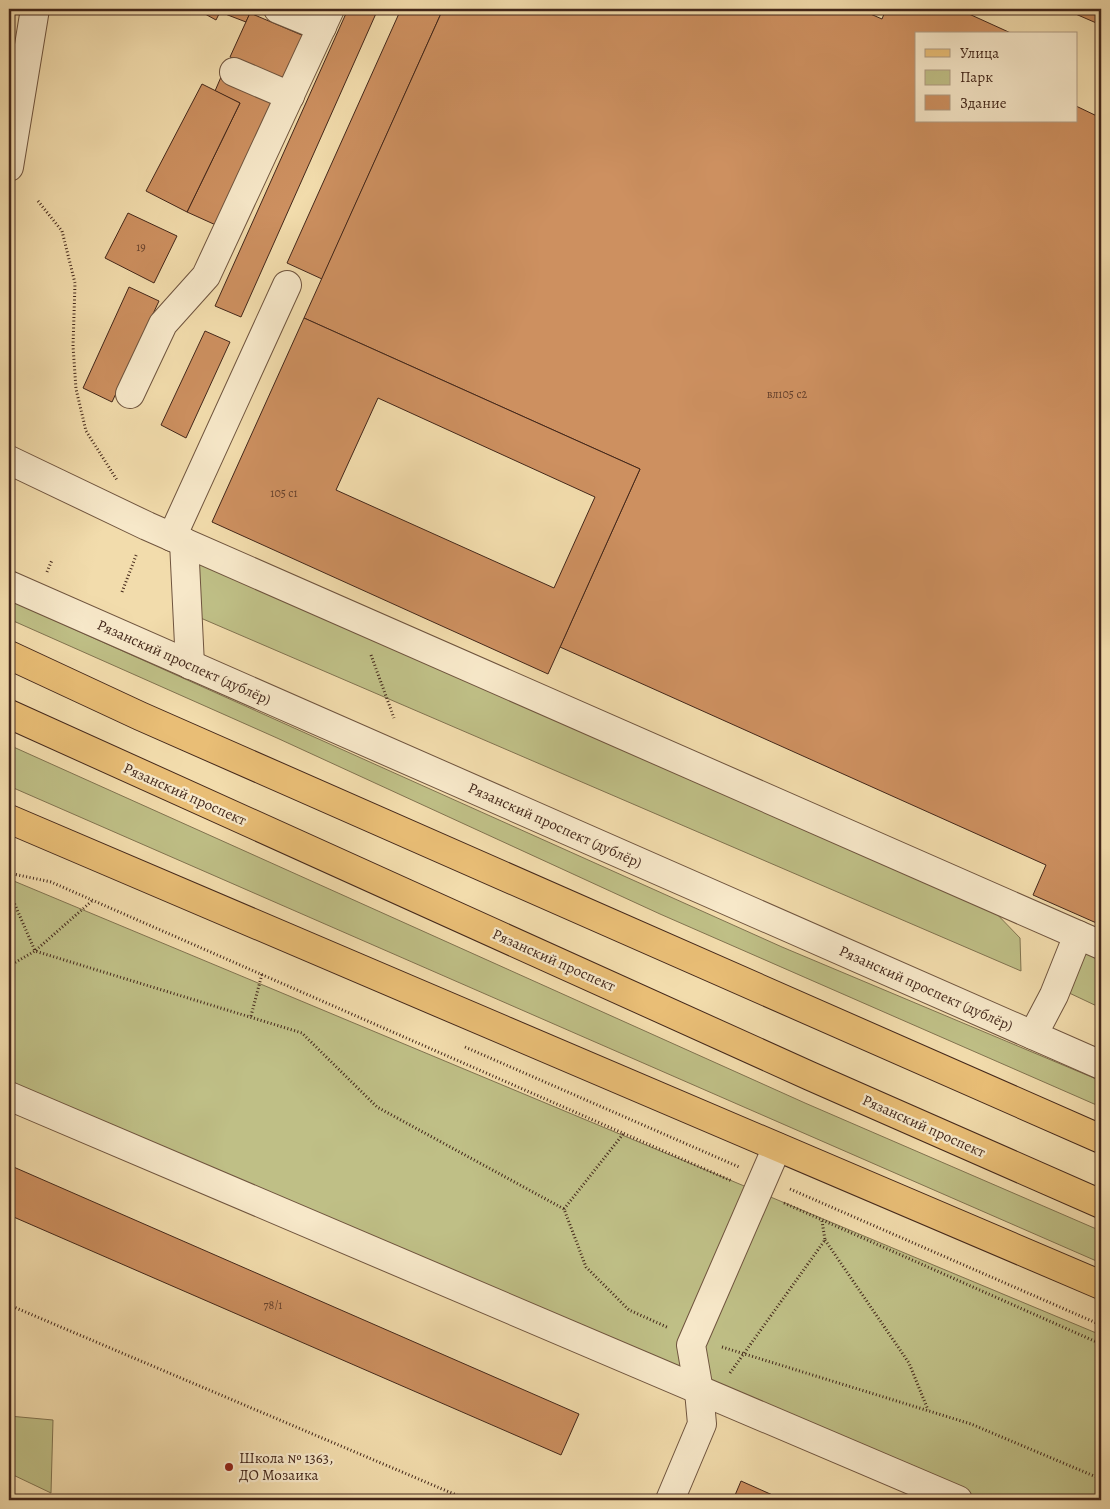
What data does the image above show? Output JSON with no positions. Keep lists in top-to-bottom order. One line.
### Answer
{"streets":{"main road":["Рязанский проспект"],"street":["Рязанский проспект (дублёр)"]},"places":["Школа № 1363, ДО Мозаика"],"house_numbers":["19","вл105 с2","105 с1","78/1"],"legend":["Улица","Парк","Здание"]}
